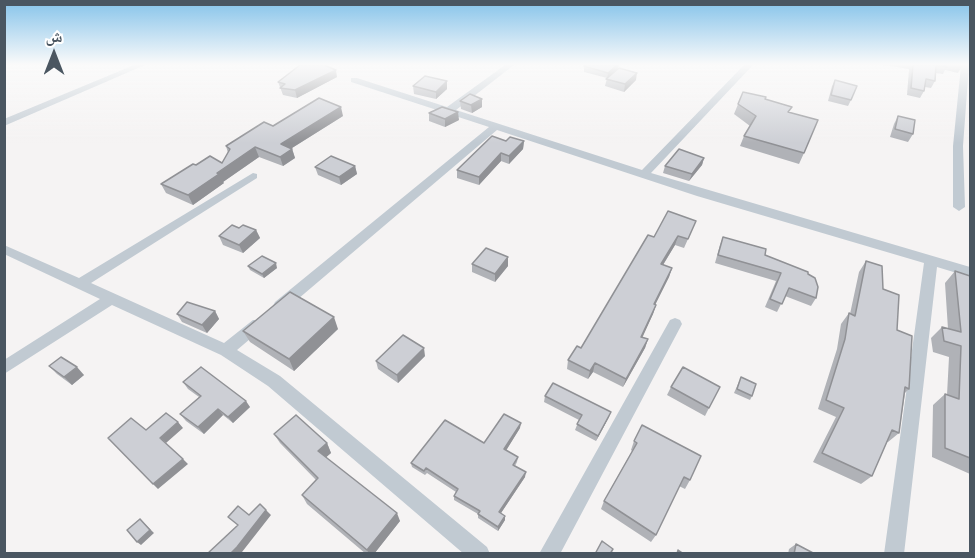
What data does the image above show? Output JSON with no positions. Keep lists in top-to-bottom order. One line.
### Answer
{"north":"top"}
